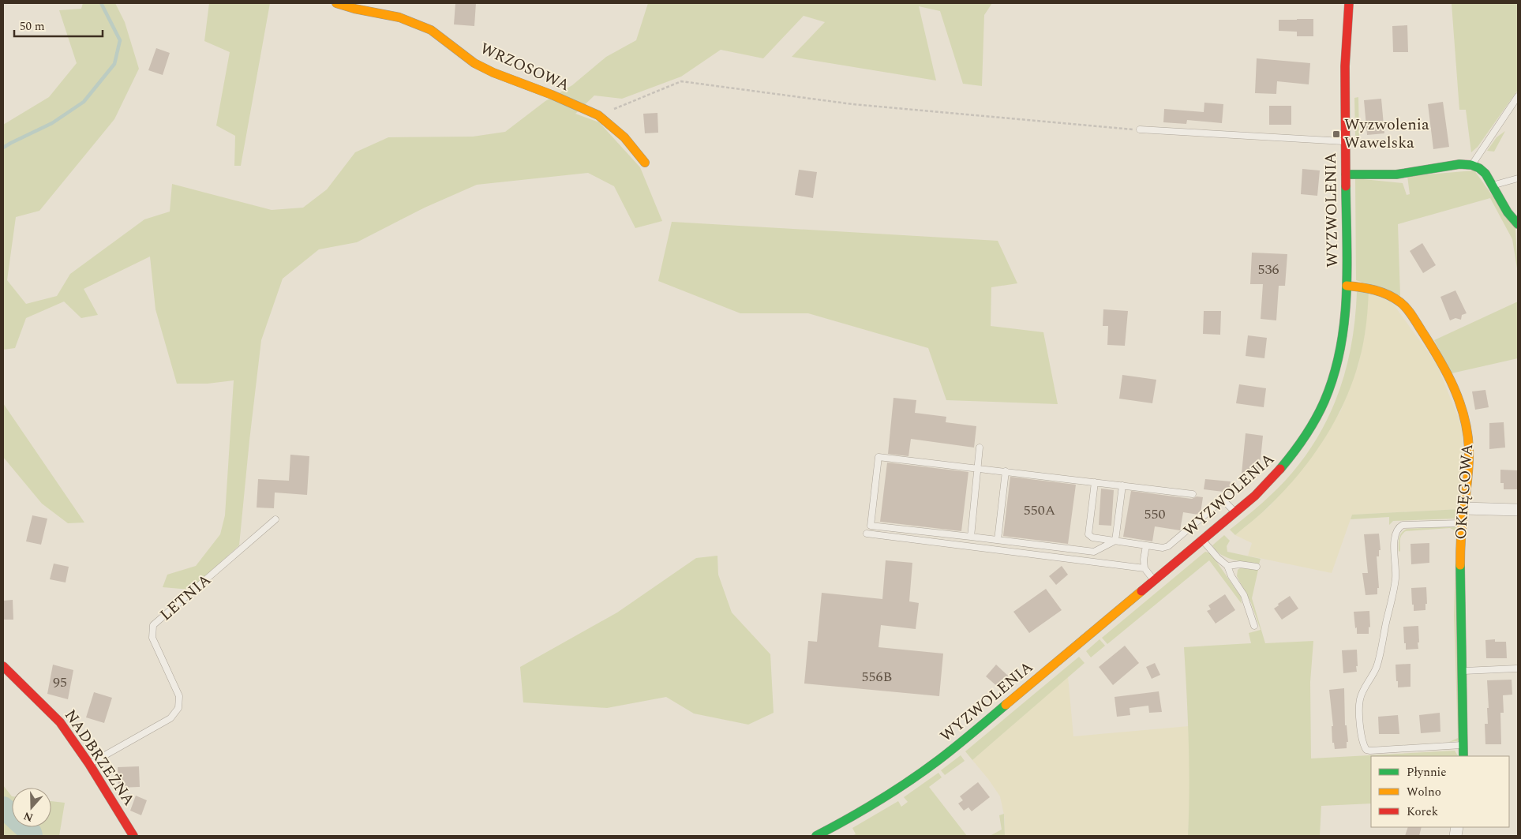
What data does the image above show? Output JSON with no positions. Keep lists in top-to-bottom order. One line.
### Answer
{"streets":{"street":["WRZOSOWA","WYZWOLENIA","OKRĘGOWA","NADBRZEŻNA"],"lane":["LETNIA"]},"crossings":[["WYZWOLENIA","OKRĘGOWA"],["LETNIA","NADBRZEŻNA"]],"places":{"transit":["Wyzwolenia Wawelska"]},"house_numbers":["536","550A","550","556B","95"],"legend":["Płynnie","Wolno","Korek"],"scale_bar":"50 m","north":"bottom"}
